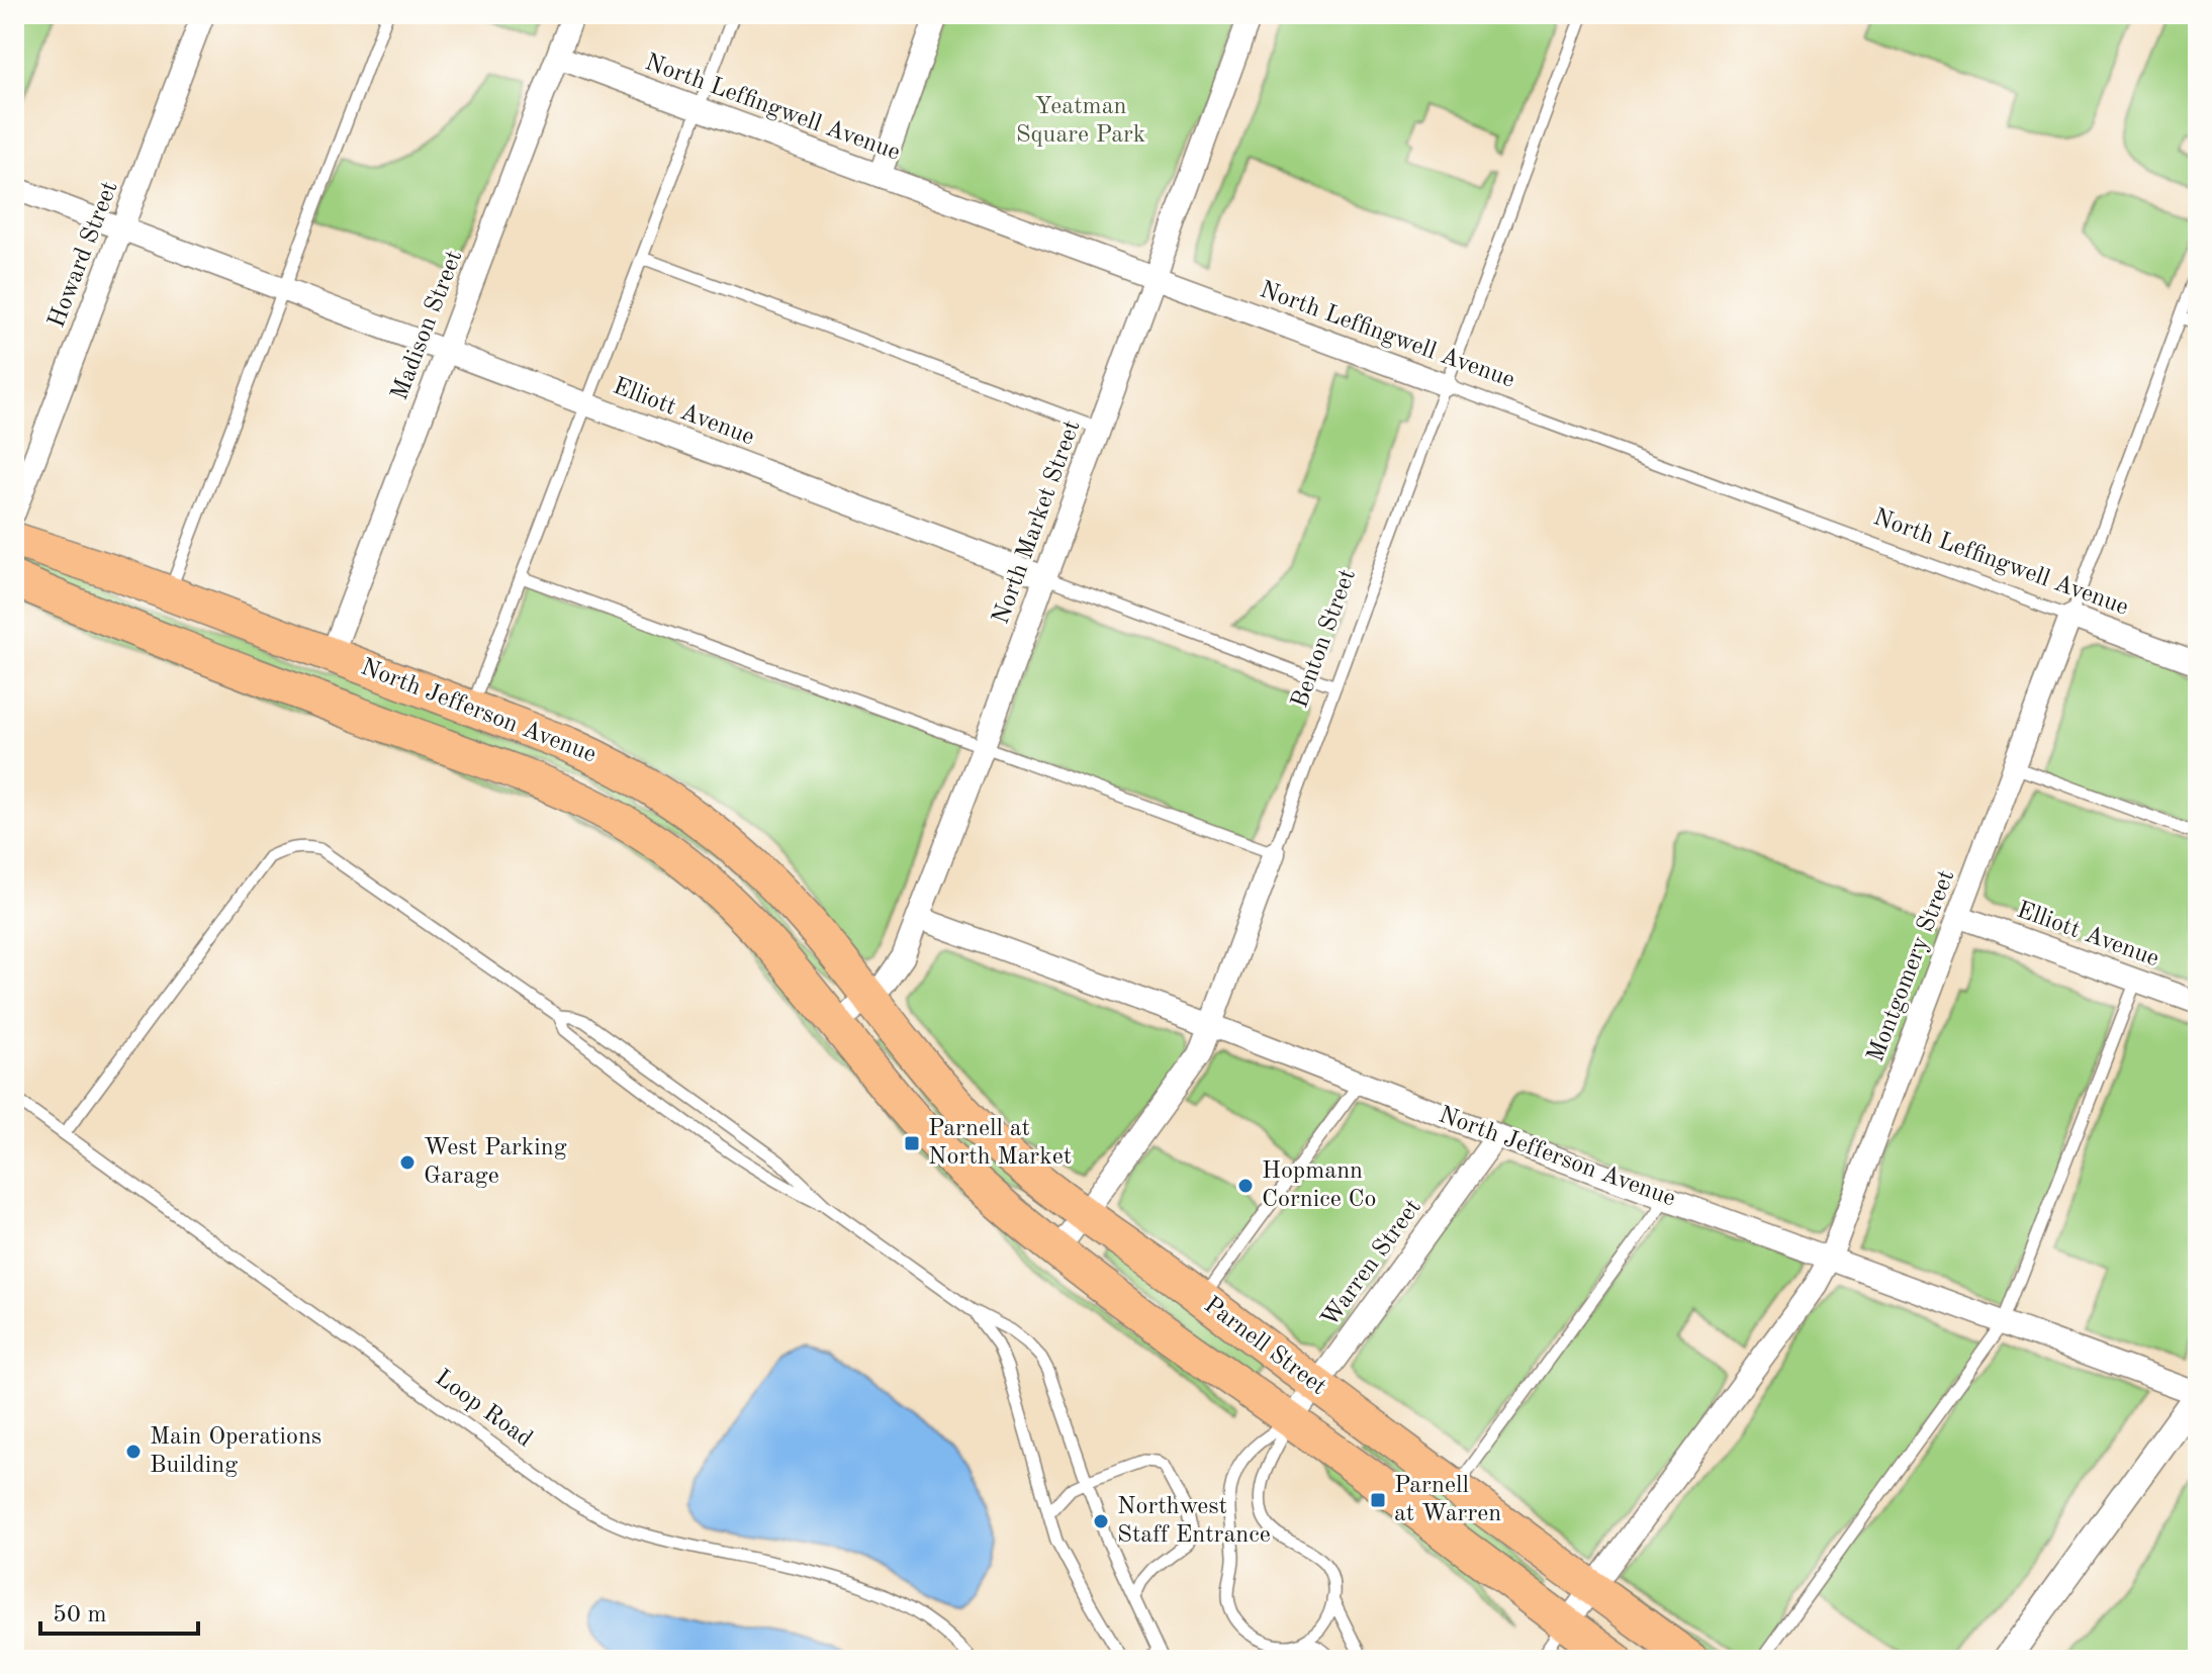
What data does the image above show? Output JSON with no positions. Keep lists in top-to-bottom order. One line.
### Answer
{"streets":{"main road":["North Jefferson Avenue","Parnell Street"],"street":["North Leffingwell Avenue","Howard Street","Madison Street","Elliott Avenue","North Market Street","Benton Street","Montgomery Street","Warren Street"],"lane":["Loop Road"]},"crossings":[["North Leffingwell Avenue","Madison Street"],["North Leffingwell Avenue","North Market Street"],["North Leffingwell Avenue","Benton Street"],["North Leffingwell Avenue","Montgomery Street"],["Howard Street","Elliott Avenue"],["Madison Street","Elliott Avenue"],["Madison Street","North Jefferson Avenue"],["Elliott Avenue","North Market Street"],["Elliott Avenue","Benton Street"],["Elliott Avenue","Montgomery Street"],["North Market Street","North Jefferson Avenue"],["North Market Street","Parnell Street"],["Benton Street","North Jefferson Avenue"],["Benton Street","Parnell Street"],["North Jefferson Avenue","Montgomery Street"],["North Jefferson Avenue","Warren Street"],["North Jefferson Avenue","Parnell Street"],["Montgomery Street","Parnell Street"],["Warren Street","Parnell Street"]],"parks":["Yeatman Square Park"],"places":{"transit":["Parnell at North Market","Parnell at Warren"],"other":["West Parking Garage","Hopmann Cornice Co","Main Operations Building","Northwest Staff Entrance"]},"scale_bar":"50 m"}
